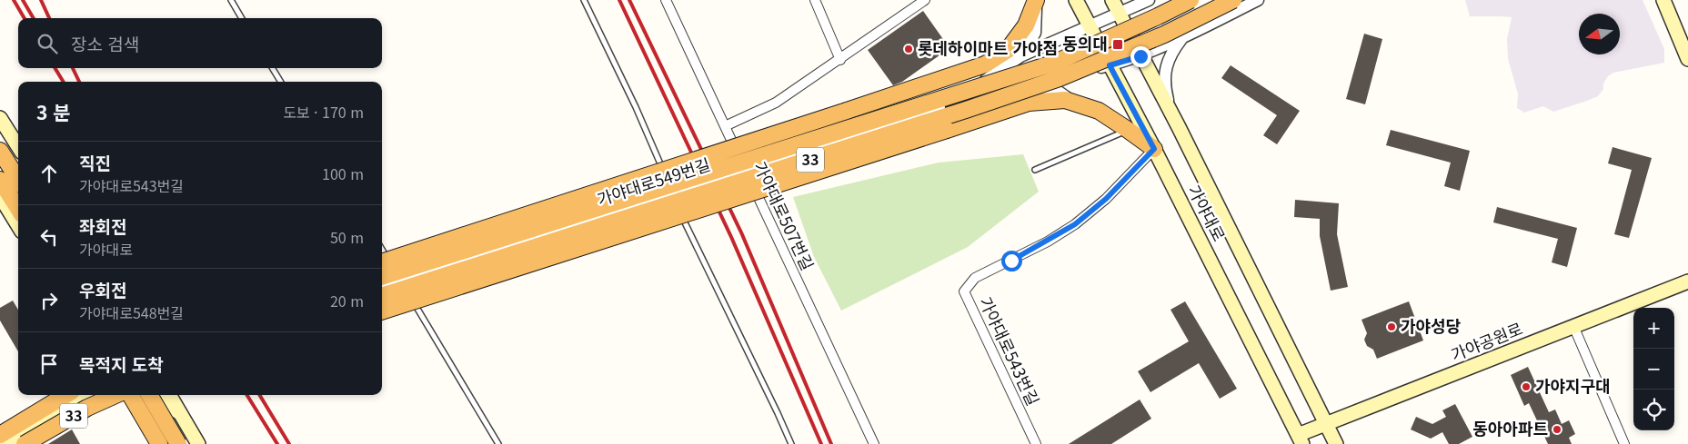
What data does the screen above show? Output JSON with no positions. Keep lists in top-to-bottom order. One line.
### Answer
{"streets":{"highway":["33"],"main road":["가야대로","가야공원로"],"street":["가야대로549번길","가야대로507번길","가야대로543번길"]},"crossings":[["가야대로","가야공원로"],["가야대로","가야대로543번길"]],"places":{"transit":["동의대"],"other":["롯데하이마트 가야점","가야성당","가야지구대","동아아파트"]},"north":"left","page":{"search":"장소 검색","heading":["3 분","도보 · 170 m"],"list":[["직진","가야대로543번길","100 m"],["좌회전","가야대로","50 m"],["우회전","가야대로548번길","20 m"],"목적지 도착"],"map_buttons":["+","−"]}}
